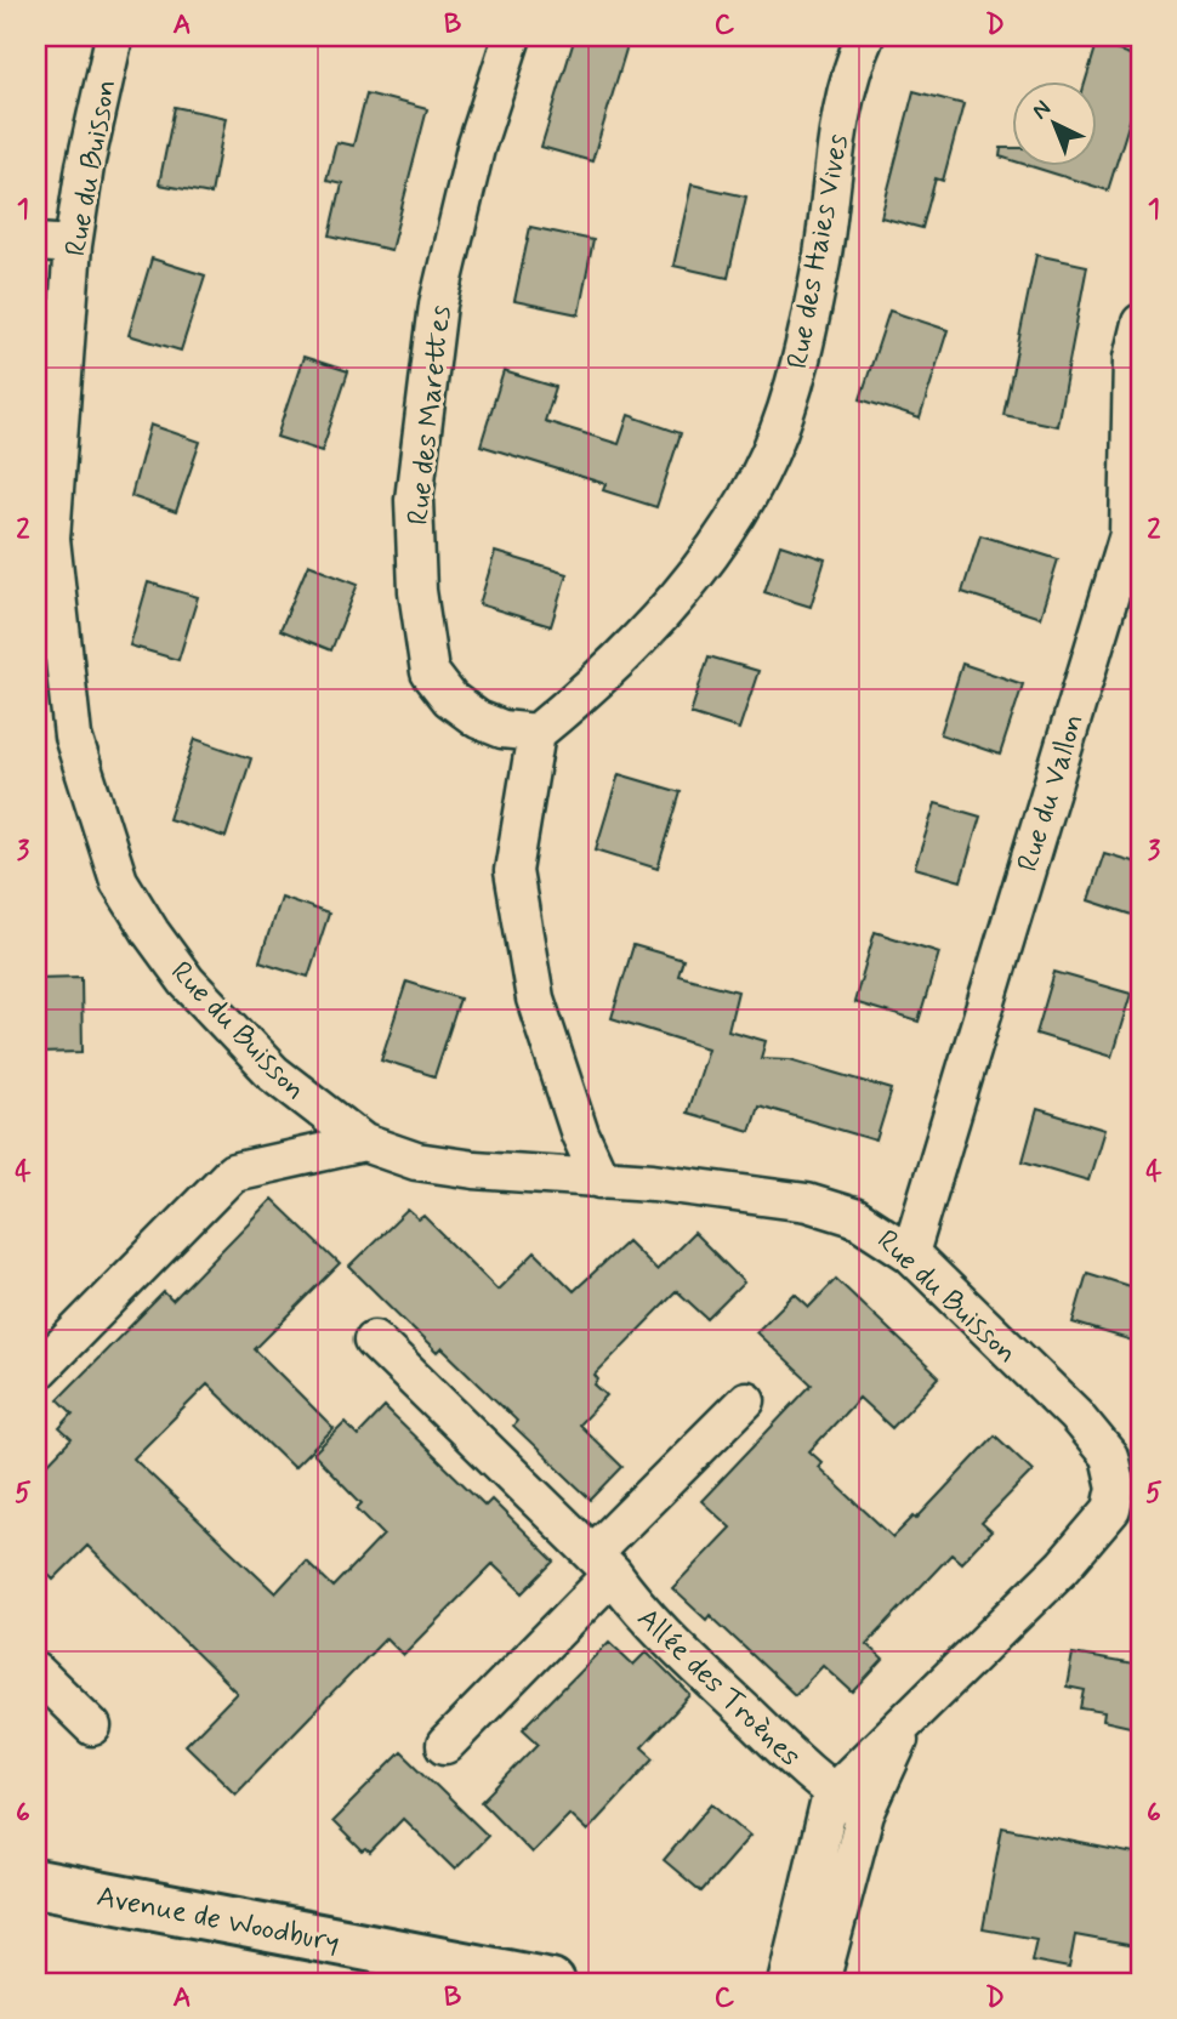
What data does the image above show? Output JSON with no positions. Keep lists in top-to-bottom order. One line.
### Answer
{"streets":{"street":["Rue du Buisson","Rue des Haies Vives","Rue des Marettes","Rue du Vallon","Allée des Troènes","Avenue de Woodbury"]},"crossings":[["Rue du Buisson","Rue du Vallon"],["Rue des Haies Vives","Rue des Marettes"]],"north":"top left","grid":{"columns":["A","B","C","D"],"rows":["1","2","3","4","5","6"]}}
